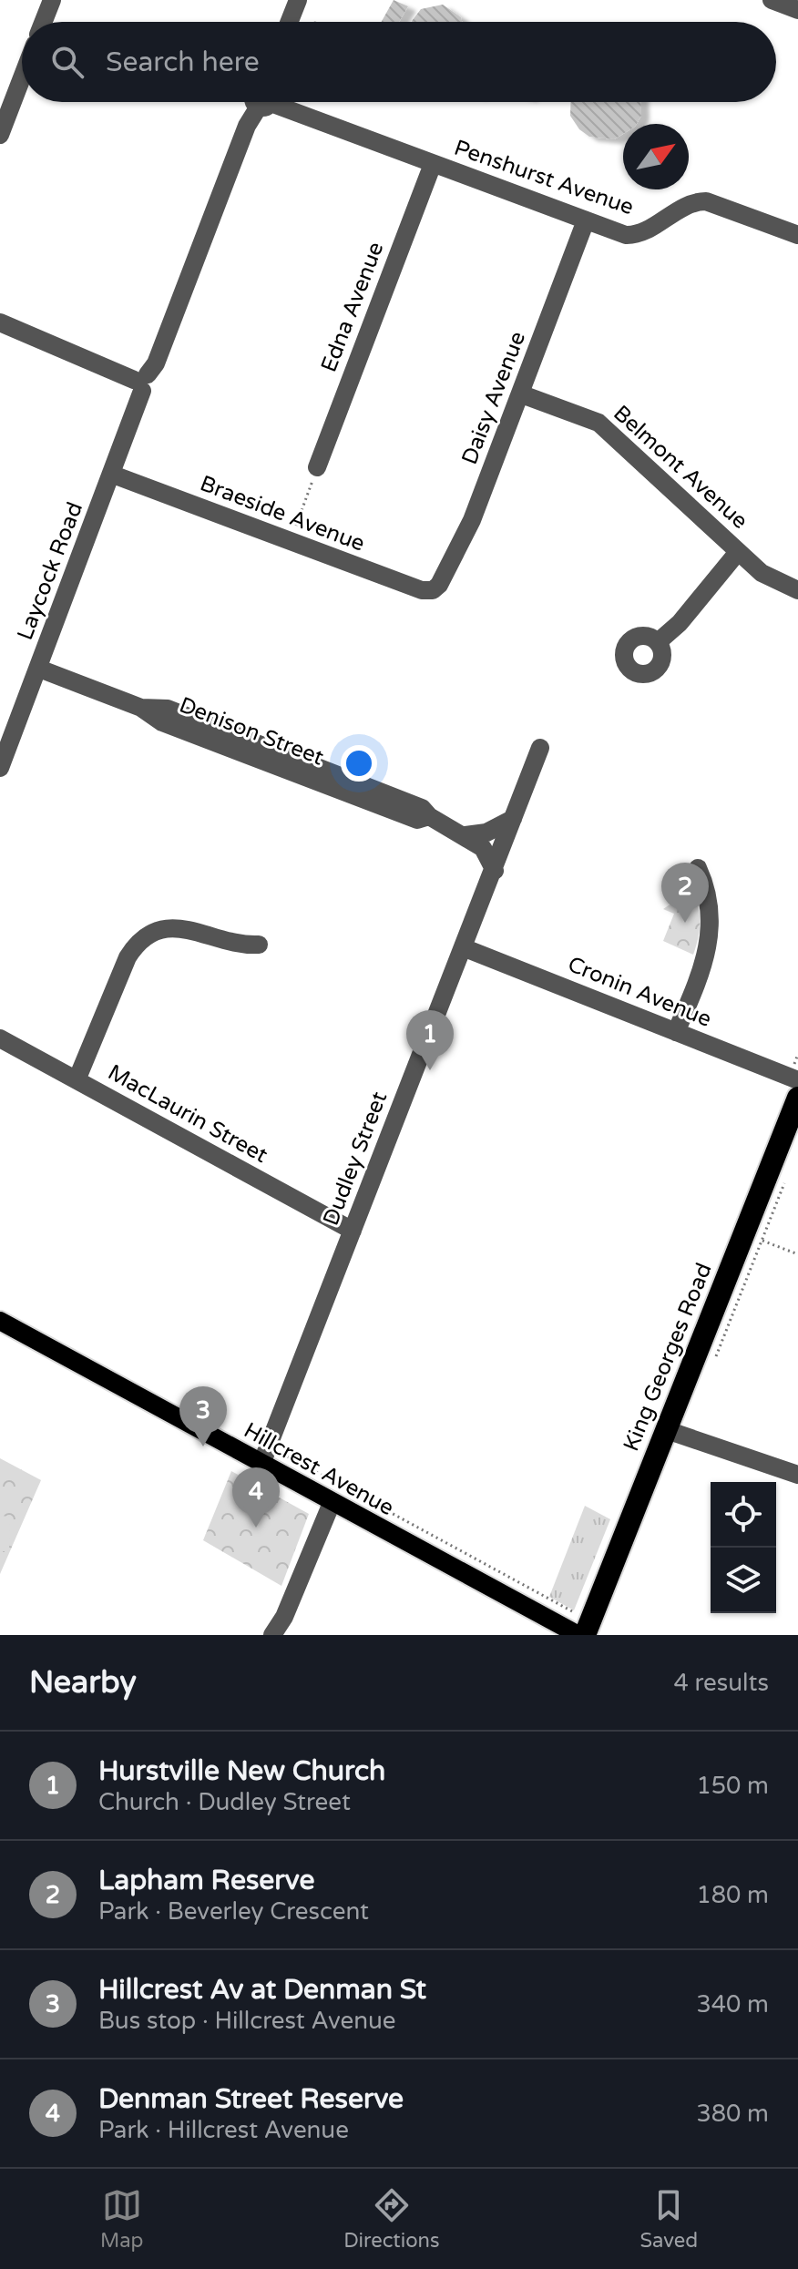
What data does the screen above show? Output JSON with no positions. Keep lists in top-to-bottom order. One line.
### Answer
{"streets":{"highway":["King Georges Road"],"main road":["Hillcrest Avenue"],"street":["Penshurst Avenue","Edna Avenue","Daisy Avenue","Belmont Avenue","Braeside Avenue","Laycock Road","Denison Street","Cronin Avenue","MacLaurin Street","Dudley Street"]},"crossings":[["Penshurst Avenue","Edna Avenue"],["Penshurst Avenue","Daisy Avenue"],["Daisy Avenue","Belmont Avenue"],["Daisy Avenue","Braeside Avenue"],["Braeside Avenue","Laycock Road"],["Laycock Road","Denison Street"],["Denison Street","Dudley Street"],["Cronin Avenue","Dudley Street"],["MacLaurin Street","Dudley Street"],["Dudley Street","Hillcrest Avenue"]],"north":"top right","page":{"search":"Search here","pins":["2","1","3","4"],"heading":["Nearby","4 results"],"list":[{"mark":"1","name":"Hurstville New Church","note":"Church · Dudley Street","value":"150 m"},{"mark":"2","name":"Lapham Reserve","note":"Park · Beverley Crescent","value":"180 m"},{"mark":"3","name":"Hillcrest Av at Denman St","note":"Bus stop · Hillcrest Avenue","value":"340 m"},{"mark":"4","name":"Denman Street Reserve","note":"Park · Hillcrest Avenue","value":"380 m"}],"nav":["Map","Directions","Saved"]}}
